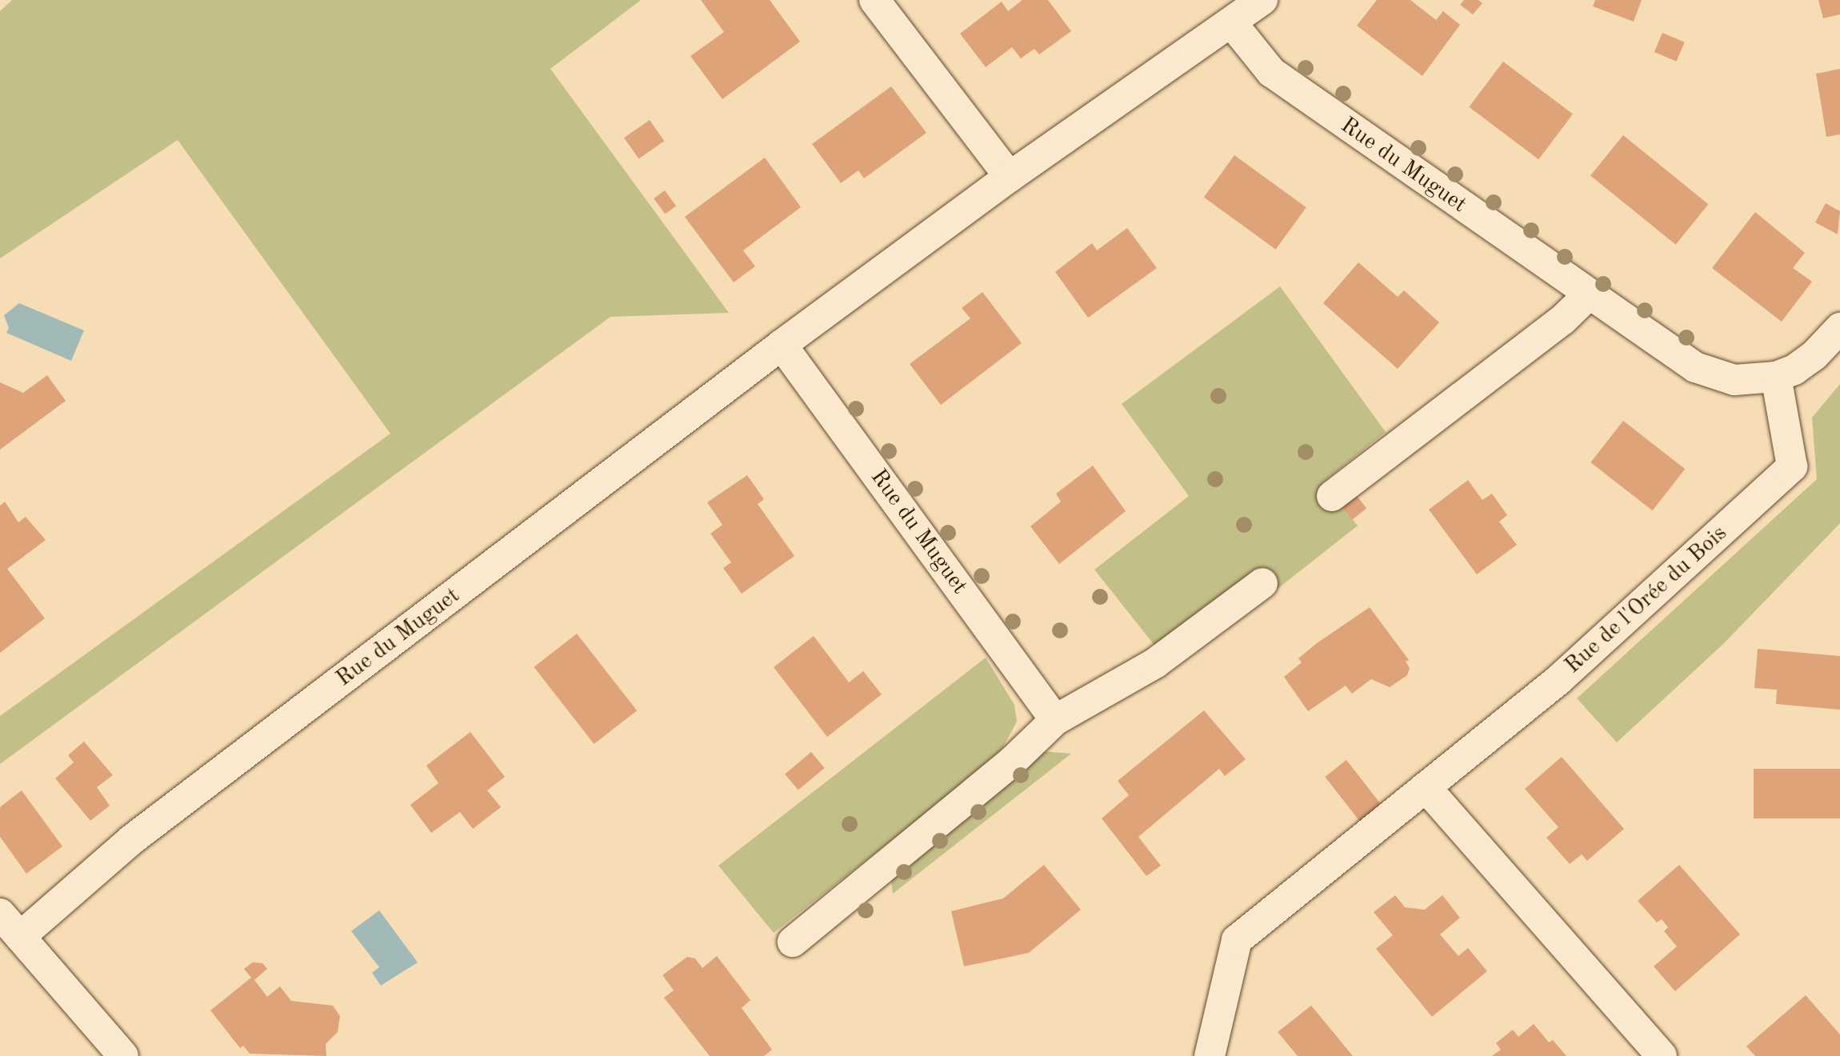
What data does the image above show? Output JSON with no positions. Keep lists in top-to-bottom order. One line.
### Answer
{"streets":{"street":["Rue du Muguet","Rue de l'Orée du Bois"]},"crossings":[["Rue du Muguet","Rue de l'Orée du Bois"]]}
